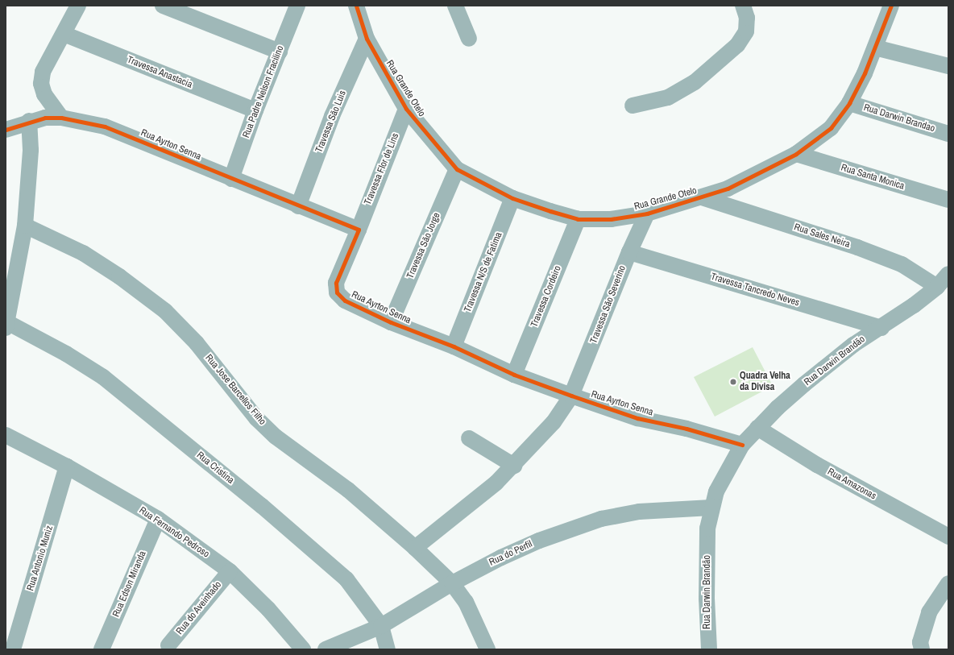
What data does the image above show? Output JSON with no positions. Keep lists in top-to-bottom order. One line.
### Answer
{"streets":{"street":["Travessa Anastacia","Rua Grande Otelo","Rua Padre Nelson Fracilino","Rua Darwin Brandao","Travessa Sāo Luis","Rua Ayrton Senna","Travessa Flor de Lins","Rua Santa Monica","Rua Sales Neira","Travessa Sāo Jorge","Travessa N/S de Fatima","Travessa Tancredo Neves","Travessa Cordeiro","Travessa Sāo Severino","Rua Darwin Brandão","Rua Jose Barcellos Filho","Rua Cristina","Rua Amazonas","Rua Fernando Pedroso","Rua do Perfil","Rua Antonio Muniz","Rua Edson Miranda","Rua do Aveinhado"]},"crossings":[["Travessa Anastacia","Rua Padre Nelson Fracilino"],["Rua Grande Otelo","Rua Darwin Brandao"],["Rua Grande Otelo","Travessa Sāo Luis"],["Rua Grande Otelo","Travessa Flor de Lins"],["Rua Grande Otelo","Rua Santa Monica"],["Rua Grande Otelo","Rua Sales Neira"],["Rua Grande Otelo","Travessa Sāo Jorge"],["Rua Grande Otelo","Travessa N/S de Fatima"],["Rua Grande Otelo","Travessa Cordeiro"],["Rua Grande Otelo","Travessa Sāo Severino"],["Rua Padre Nelson Fracilino","Rua Ayrton Senna"],["Travessa Sāo Luis","Rua Ayrton Senna"],["Rua Ayrton Senna","Travessa Flor de Lins"],["Rua Ayrton Senna","Travessa Sāo Jorge"],["Rua Ayrton Senna","Travessa N/S de Fatima"],["Rua Ayrton Senna","Travessa Cordeiro"],["Rua Ayrton Senna","Travessa Sāo Severino"],["Rua Ayrton Senna","Rua Darwin Brandão"],["Rua Sales Neira","Rua Darwin Brandão"],["Travessa Tancredo Neves","Travessa Sāo Severino"],["Travessa Tancredo Neves","Rua Darwin Brandão"],["Travessa Sāo Severino","Rua Jose Barcellos Filho"],["Rua Darwin Brandão","Rua Amazonas"],["Rua Darwin Brandão","Rua do Perfil"],["Rua Jose Barcellos Filho","Rua do Perfil"],["Rua Cristina","Rua do Perfil"],["Rua Fernando Pedroso","Rua Antonio Muniz"],["Rua Fernando Pedroso","Rua Edson Miranda"],["Rua Fernando Pedroso","Rua do Aveinhado"]],"places":["Quadra Velha da Divisa"]}
